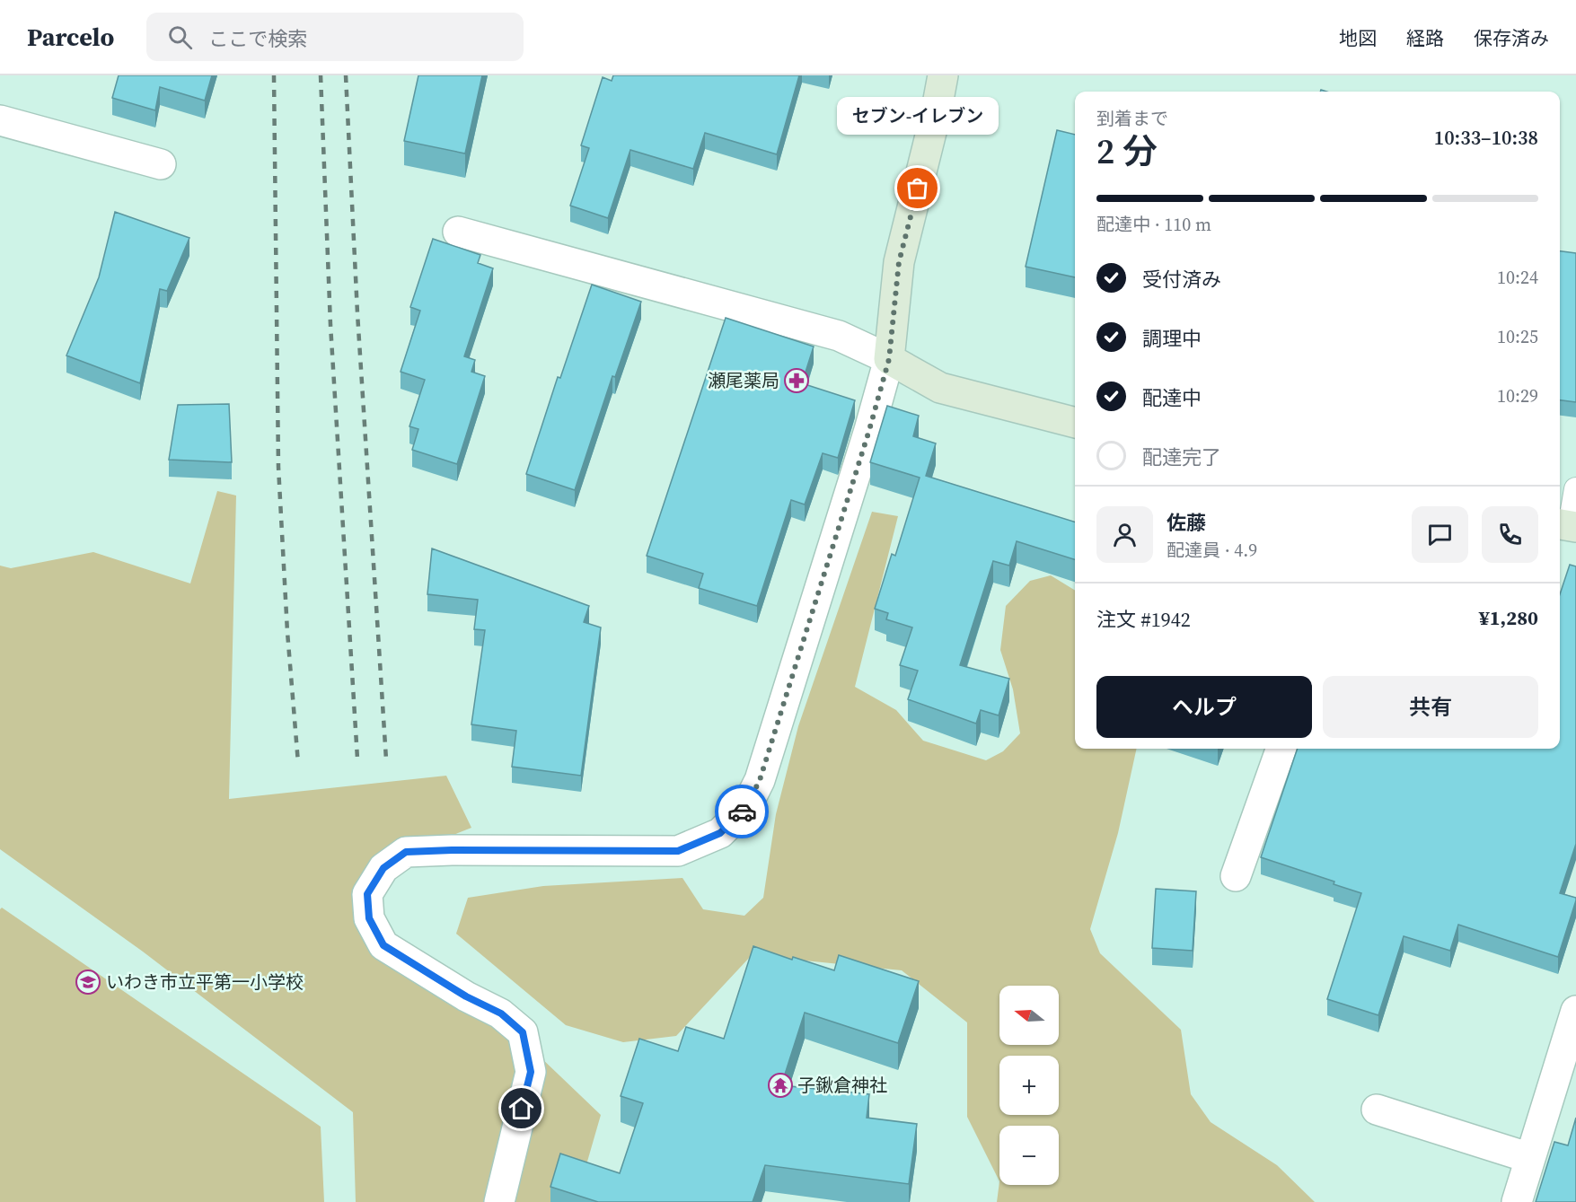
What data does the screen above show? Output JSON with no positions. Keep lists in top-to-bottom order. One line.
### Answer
{"places":{"other":["セブン-イレブン"],"pharmacy":["瀬尾薬局"],"school or university":["いわき市立平第一小学校"],"temple":["子鍬倉神社"]},"north":"left","page":{"header":"Parcelo","search":"ここで検索","nav":["地図","経路","保存済み"],"heading":["2 分","到着まで","10:33–10:38"],"panel":["佐藤","配達員 · 4.9","注文 #1942","¥1,280"],"bubble":"セブン-イレブン","bar":"配達中 · 110 m","list":[["受付済み","10:24"],["調理中","10:25"],["配達中","10:29"],"配達完了"],"buttons":["ヘルプ","共有"],"map_buttons":["+","−"]}}
